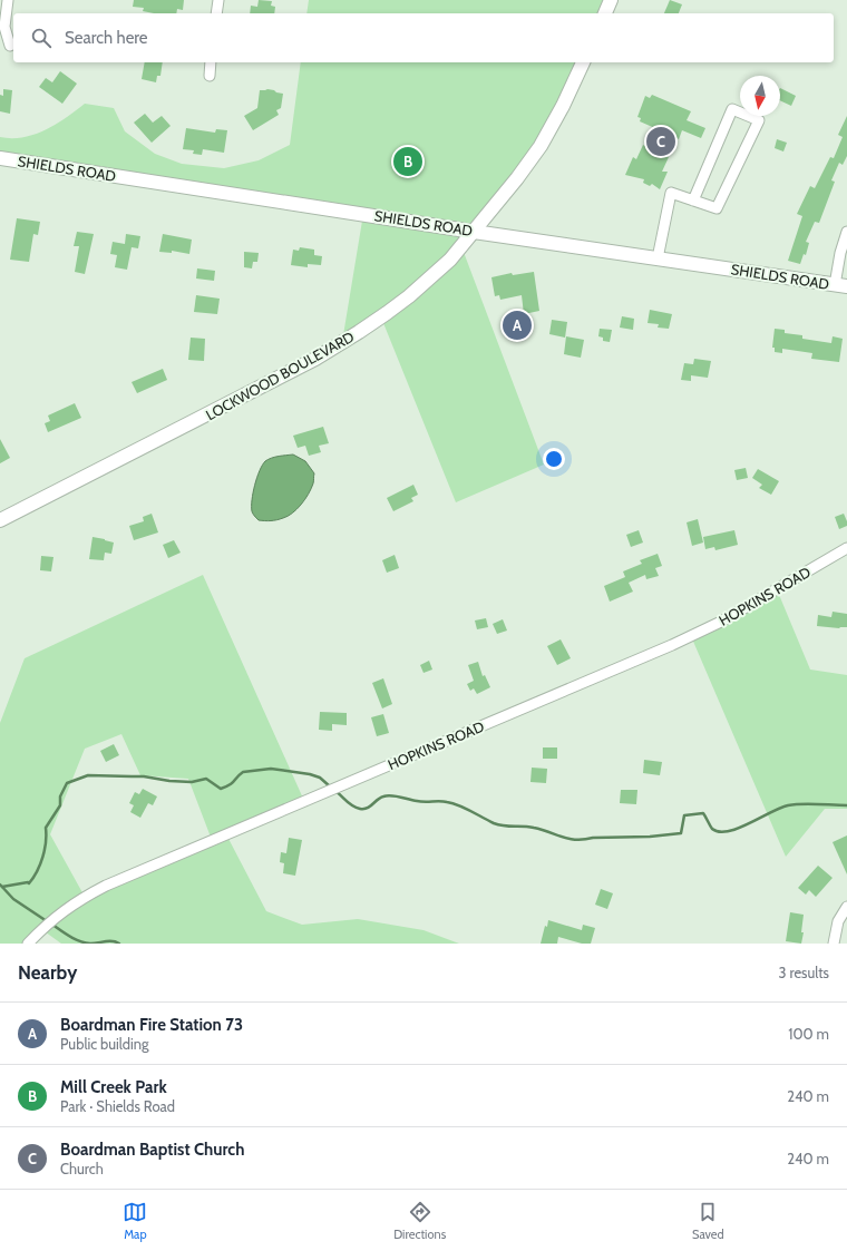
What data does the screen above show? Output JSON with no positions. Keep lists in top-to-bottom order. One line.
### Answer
{"streets":{"main road":["SHIELDS ROAD","LOCKWOOD BOULEVARD"],"street":["HOPKINS ROAD"]},"crossings":[["SHIELDS ROAD","LOCKWOOD BOULEVARD"]],"north":"bottom","page":{"search":"Search here","pins":["C","B","A"],"heading":["Nearby","3 results"],"list":[{"mark":"A","name":"Boardman Fire Station 73","note":"Public building","value":"100 m"},{"mark":"B","name":"Mill Creek Park","note":"Park · Shields Road","value":"240 m"},{"mark":"C","name":"Boardman Baptist Church","note":"Church","value":"240 m"}],"nav":["Map","Directions","Saved"]}}
